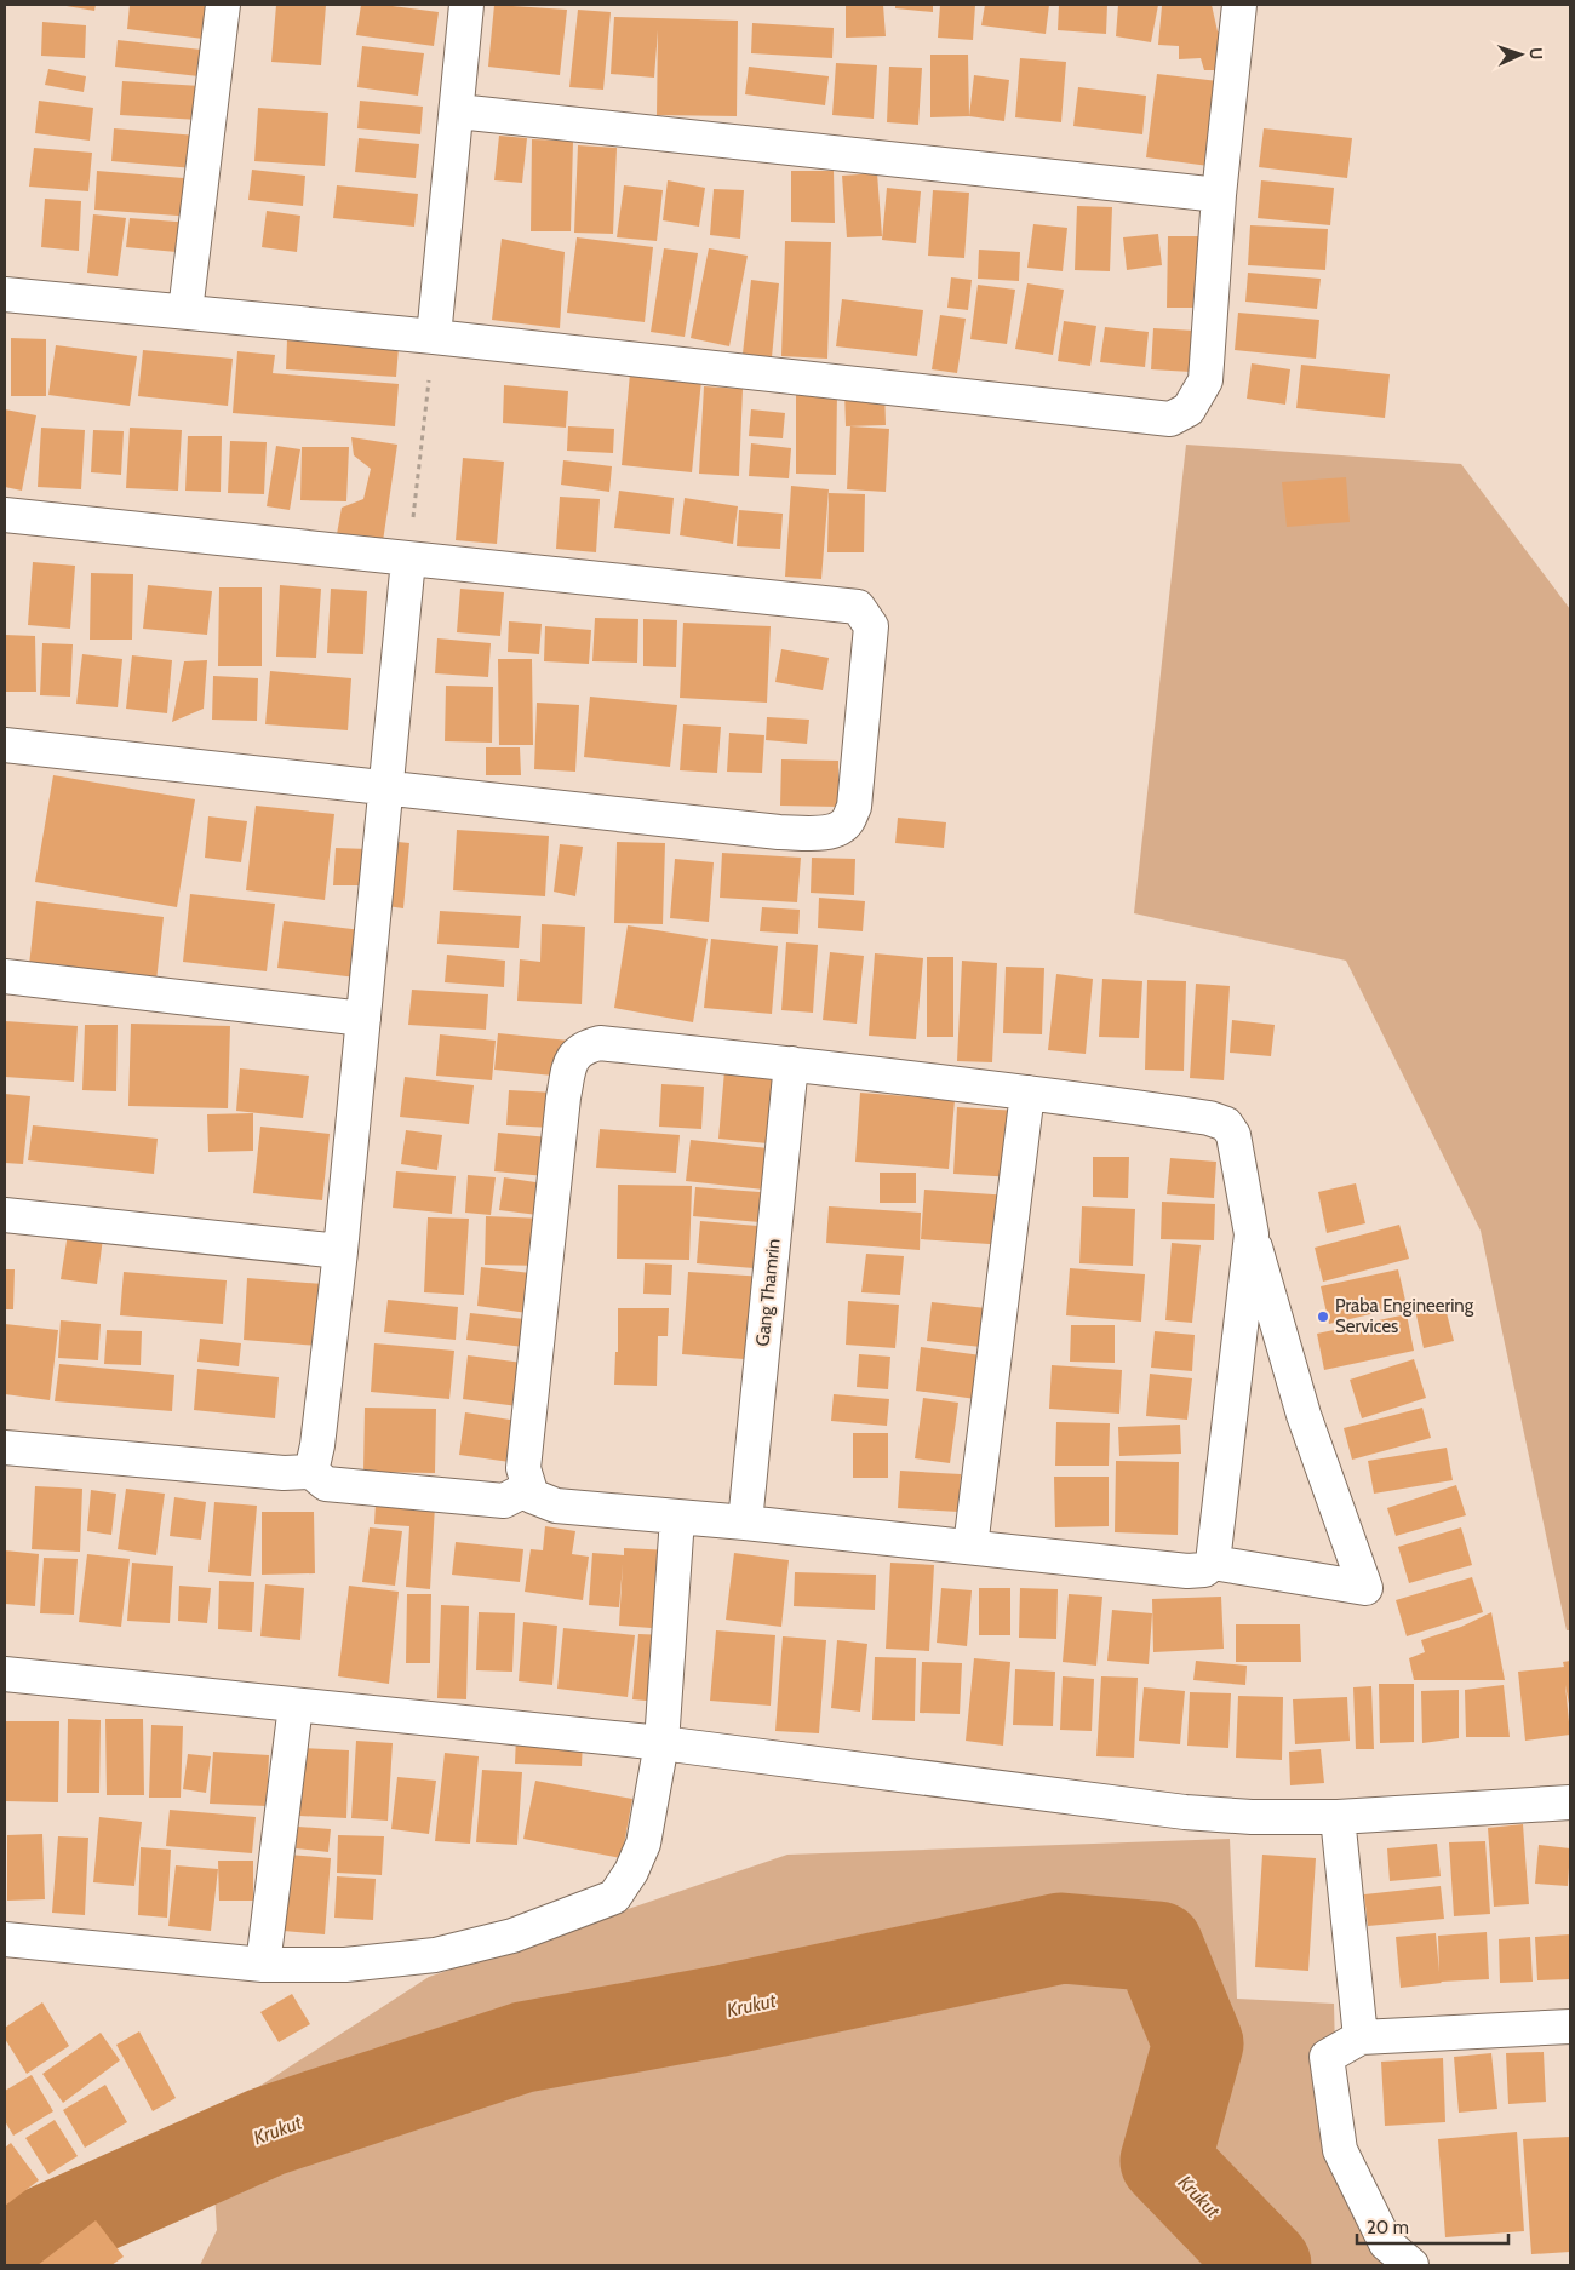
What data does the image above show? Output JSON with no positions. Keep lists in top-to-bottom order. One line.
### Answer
{"streets":{"street":["Gang Thamrin"]},"water":["Krukut"],"places":["Praba Engineering Services"],"scale_bar":"20 m","north":"right"}
